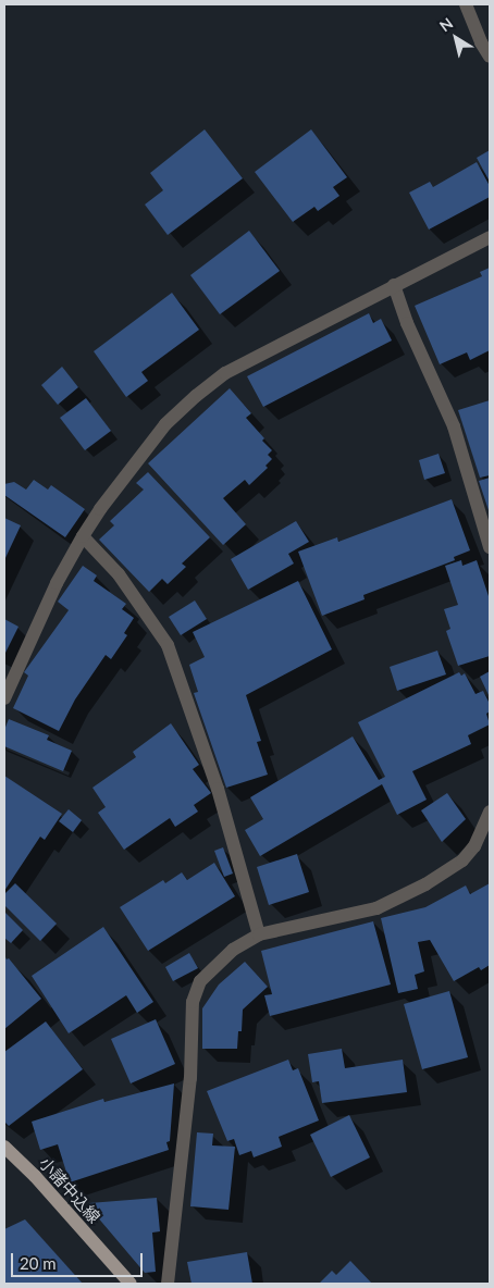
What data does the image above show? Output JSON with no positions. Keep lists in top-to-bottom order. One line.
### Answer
{"streets":{"main road":["小諸中込線"]},"scale_bar":"20 m","north":"top left"}
